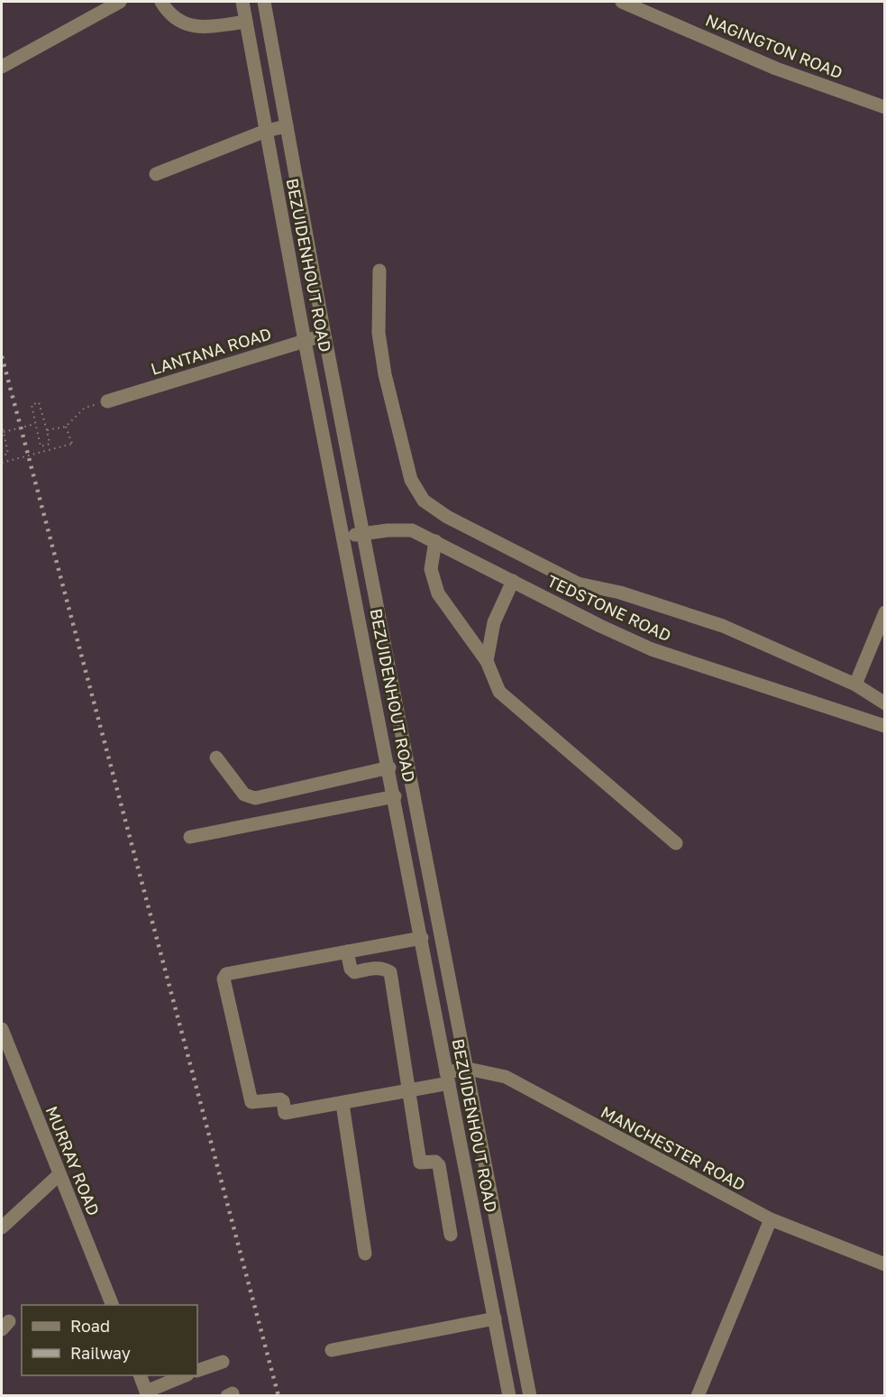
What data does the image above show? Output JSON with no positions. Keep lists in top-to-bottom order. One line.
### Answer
{"streets":{"street":["NAGINGTON ROAD","BEZUIDENHOUT ROAD","LANTANA ROAD","TEDSTONE ROAD","MANCHESTER ROAD","MURRAY ROAD"]},"crossings":[["BEZUIDENHOUT ROAD","LANTANA ROAD"],["BEZUIDENHOUT ROAD","TEDSTONE ROAD"],["BEZUIDENHOUT ROAD","MANCHESTER ROAD"]],"legend":["Road","Railway"]}
